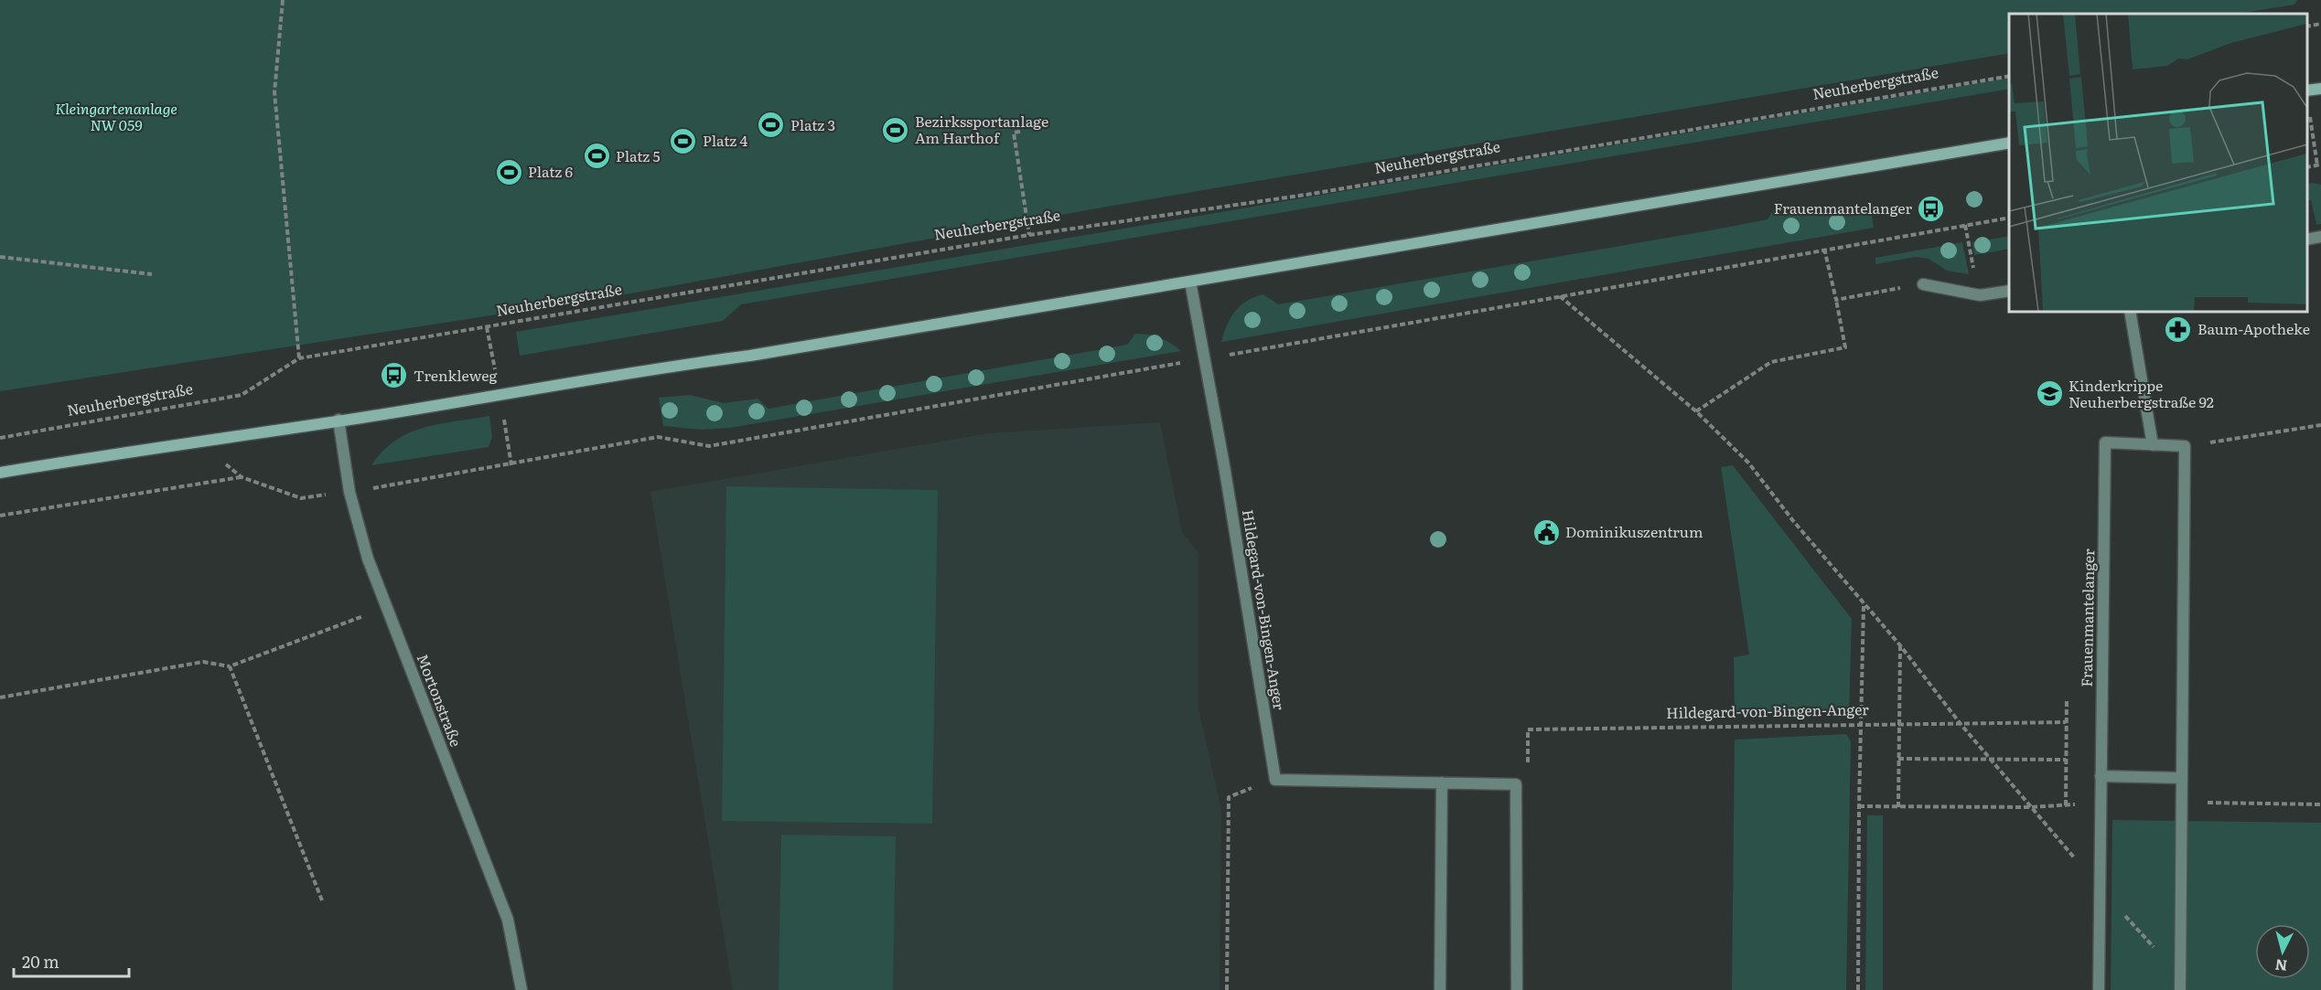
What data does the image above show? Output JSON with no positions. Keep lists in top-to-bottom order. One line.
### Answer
{"streets":{"street":["Hildegard-von-Bingen-Anger","Frauenmantelanger","Mortonstraße"],"path":["Neuherbergstraße"]},"parks":["Kleingartenanlage NW 059"],"places":{"sports":["Platz 3","Bezirkssportanlage Am Harthof","Platz 4","Platz 5","Platz 6"],"bus stop":["Frauenmantelanger","Trenkleweg"],"pharmacy":["Baum-Apotheke"],"school or university":["Kinderkrippe Neuherbergstraße 92"],"public building":["Dominikuszentrum"]},"scale_bar":"20 m","north":"bottom"}
